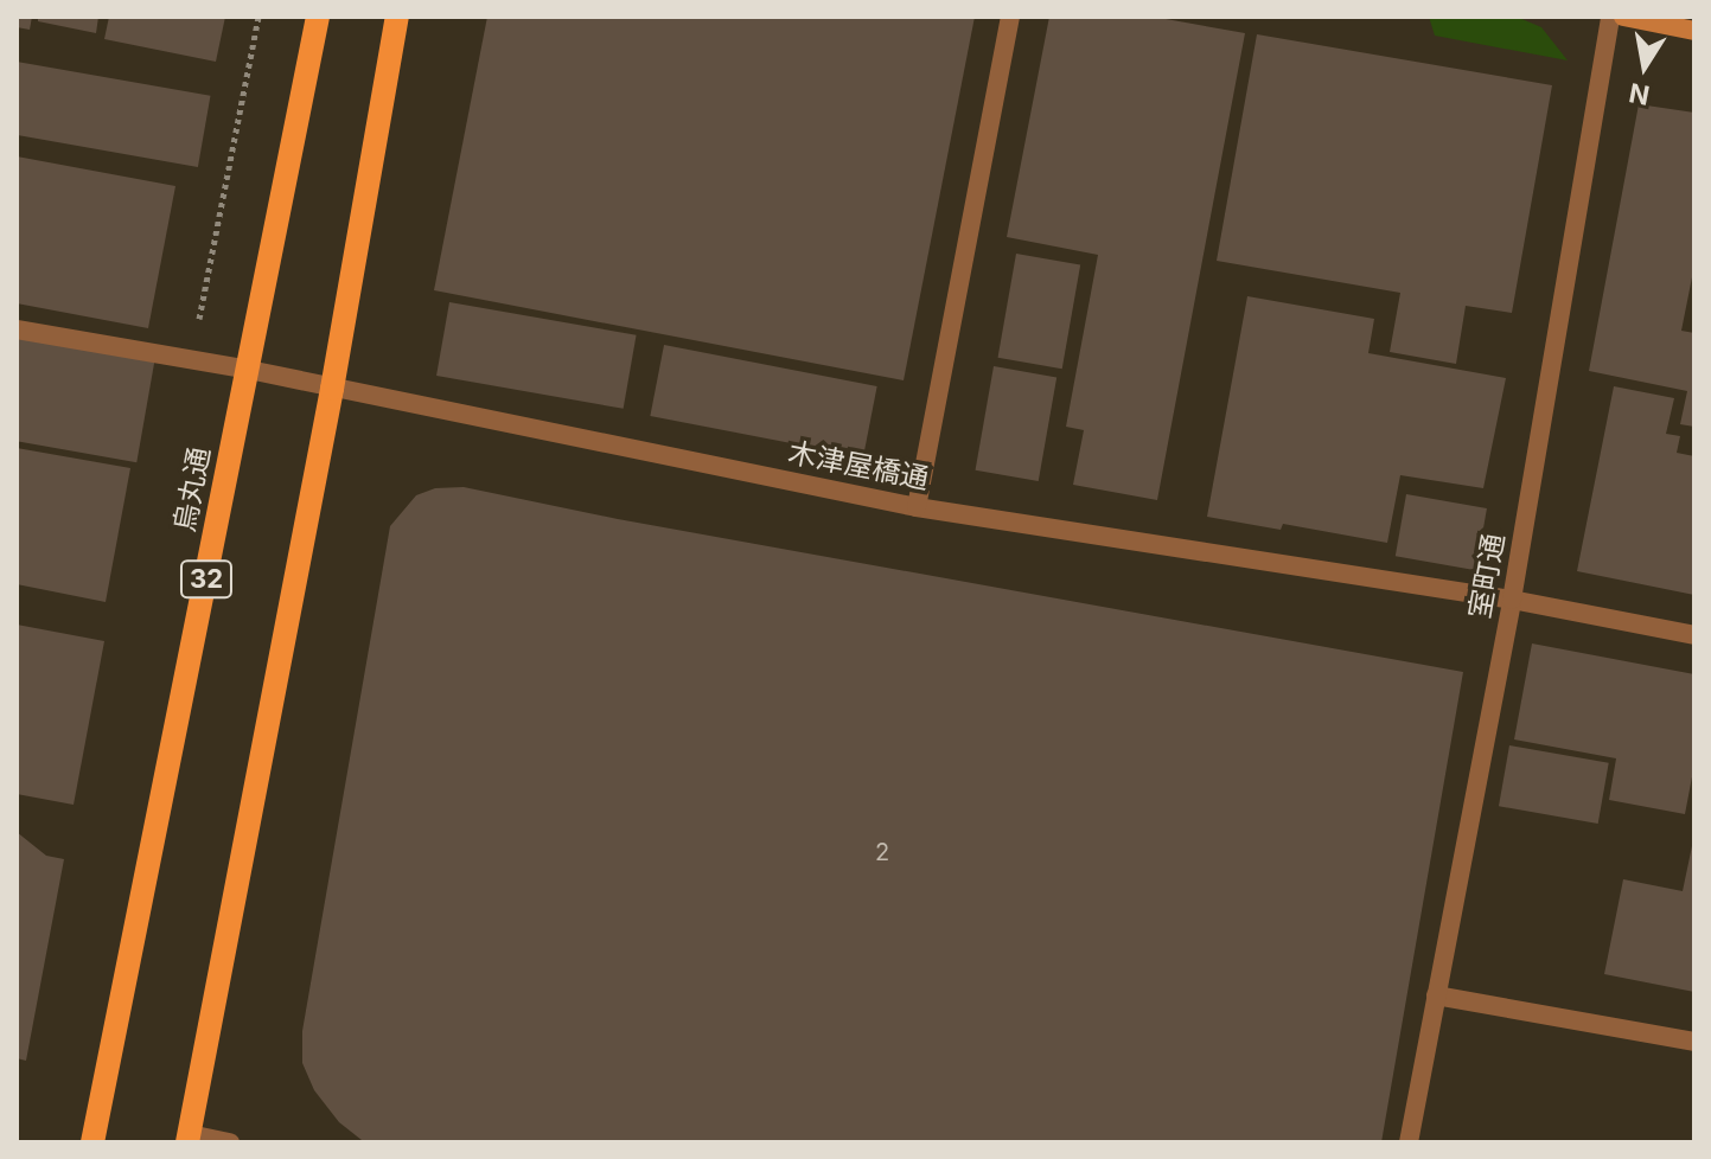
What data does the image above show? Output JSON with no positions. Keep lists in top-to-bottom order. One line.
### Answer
{"streets":{"main road":["烏丸通","32"],"street":["木津屋橋通","室町通"]},"crossings":[["木津屋橋通","烏丸通"],["木津屋橋通","室町通"]],"house_numbers":["2"],"north":"bottom"}
